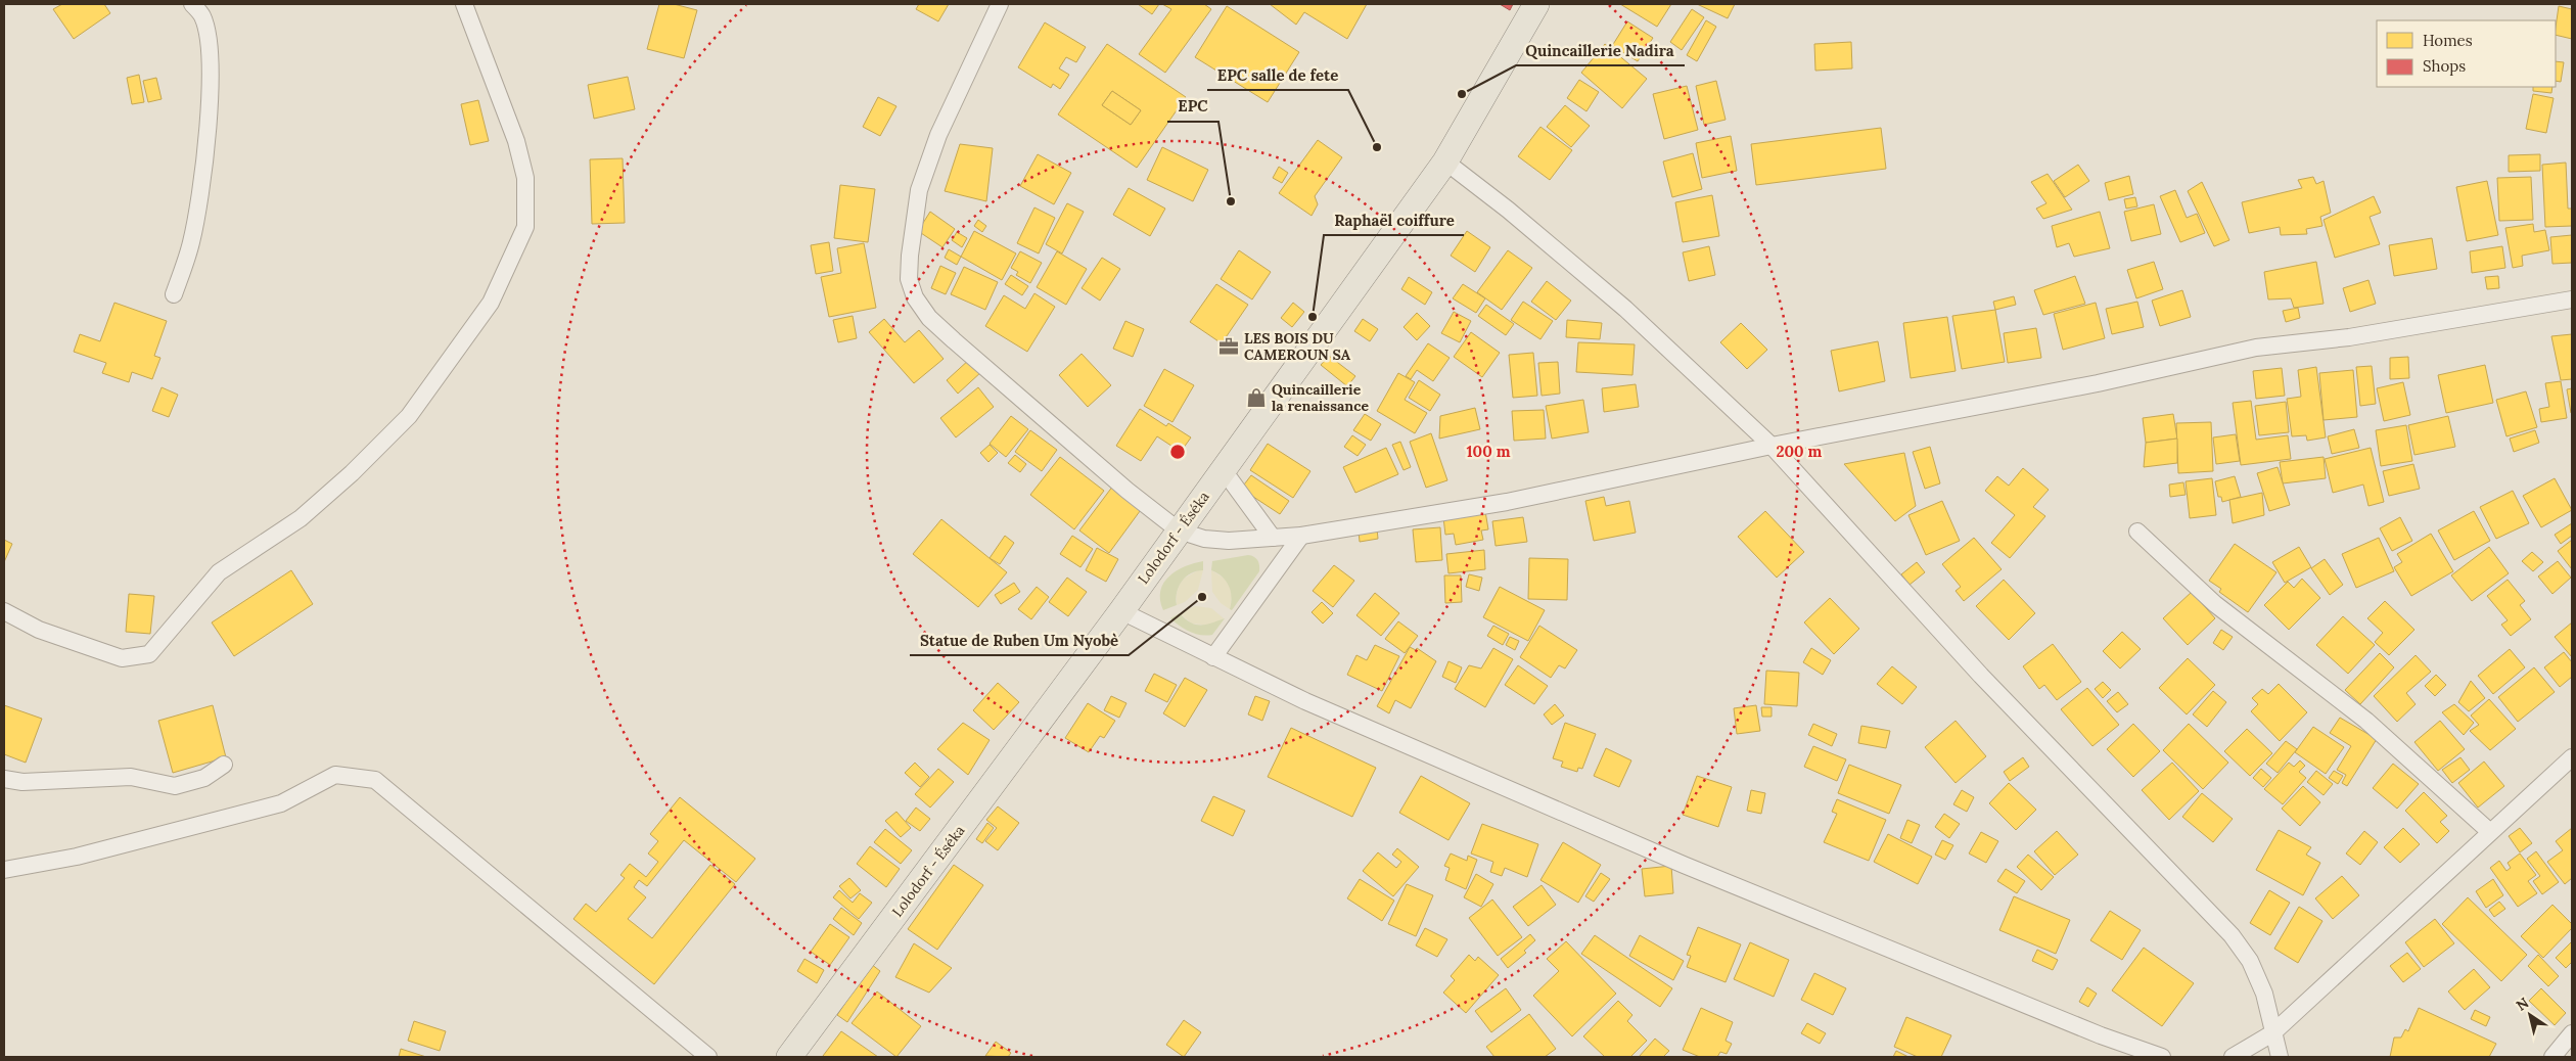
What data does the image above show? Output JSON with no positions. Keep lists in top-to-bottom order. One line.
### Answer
{"streets":{"main road":["Lolodorf - Éséka"]},"places":{"other":["Quincaillerie Nadira","EPC salle de fete","EPC","Raphaël coiffure","Statue de Ruben Um Nyobè"],"office":["LES BOIS DU CAMEROUN SA"],"shop":["Quincaillerie la renaissance"]},"legend":["Homes","Shops"],"north":"top left","rings":["100 m","200 m"]}
